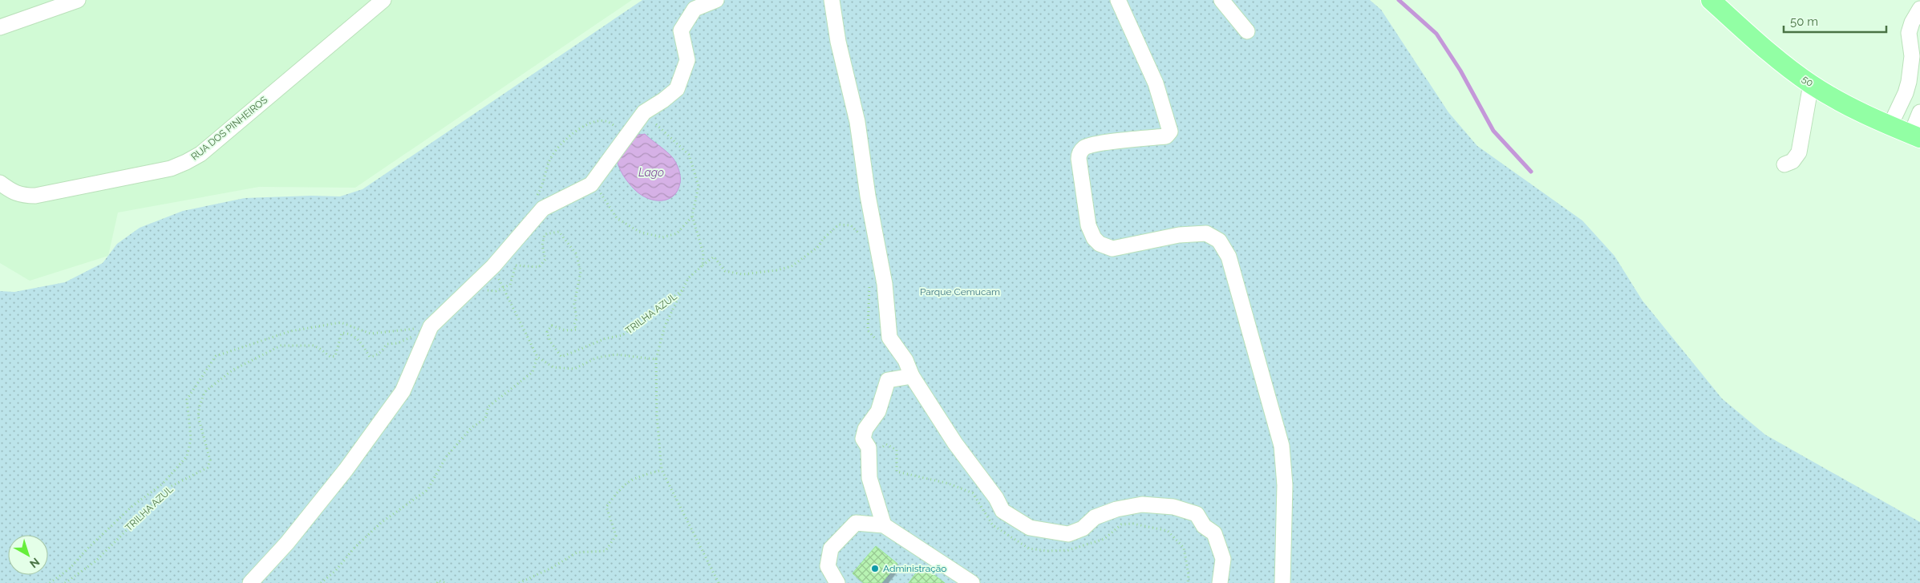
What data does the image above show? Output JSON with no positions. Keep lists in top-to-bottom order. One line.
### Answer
{"streets":{"main road":["50"],"street":["RUA DOS PINHEIROS"],"path":["TRILHA AZUL"]},"water":["Lago"],"parks":["Parque Cemucam"],"places":["Administração"],"scale_bar":"50 m","north":"bottom right"}
